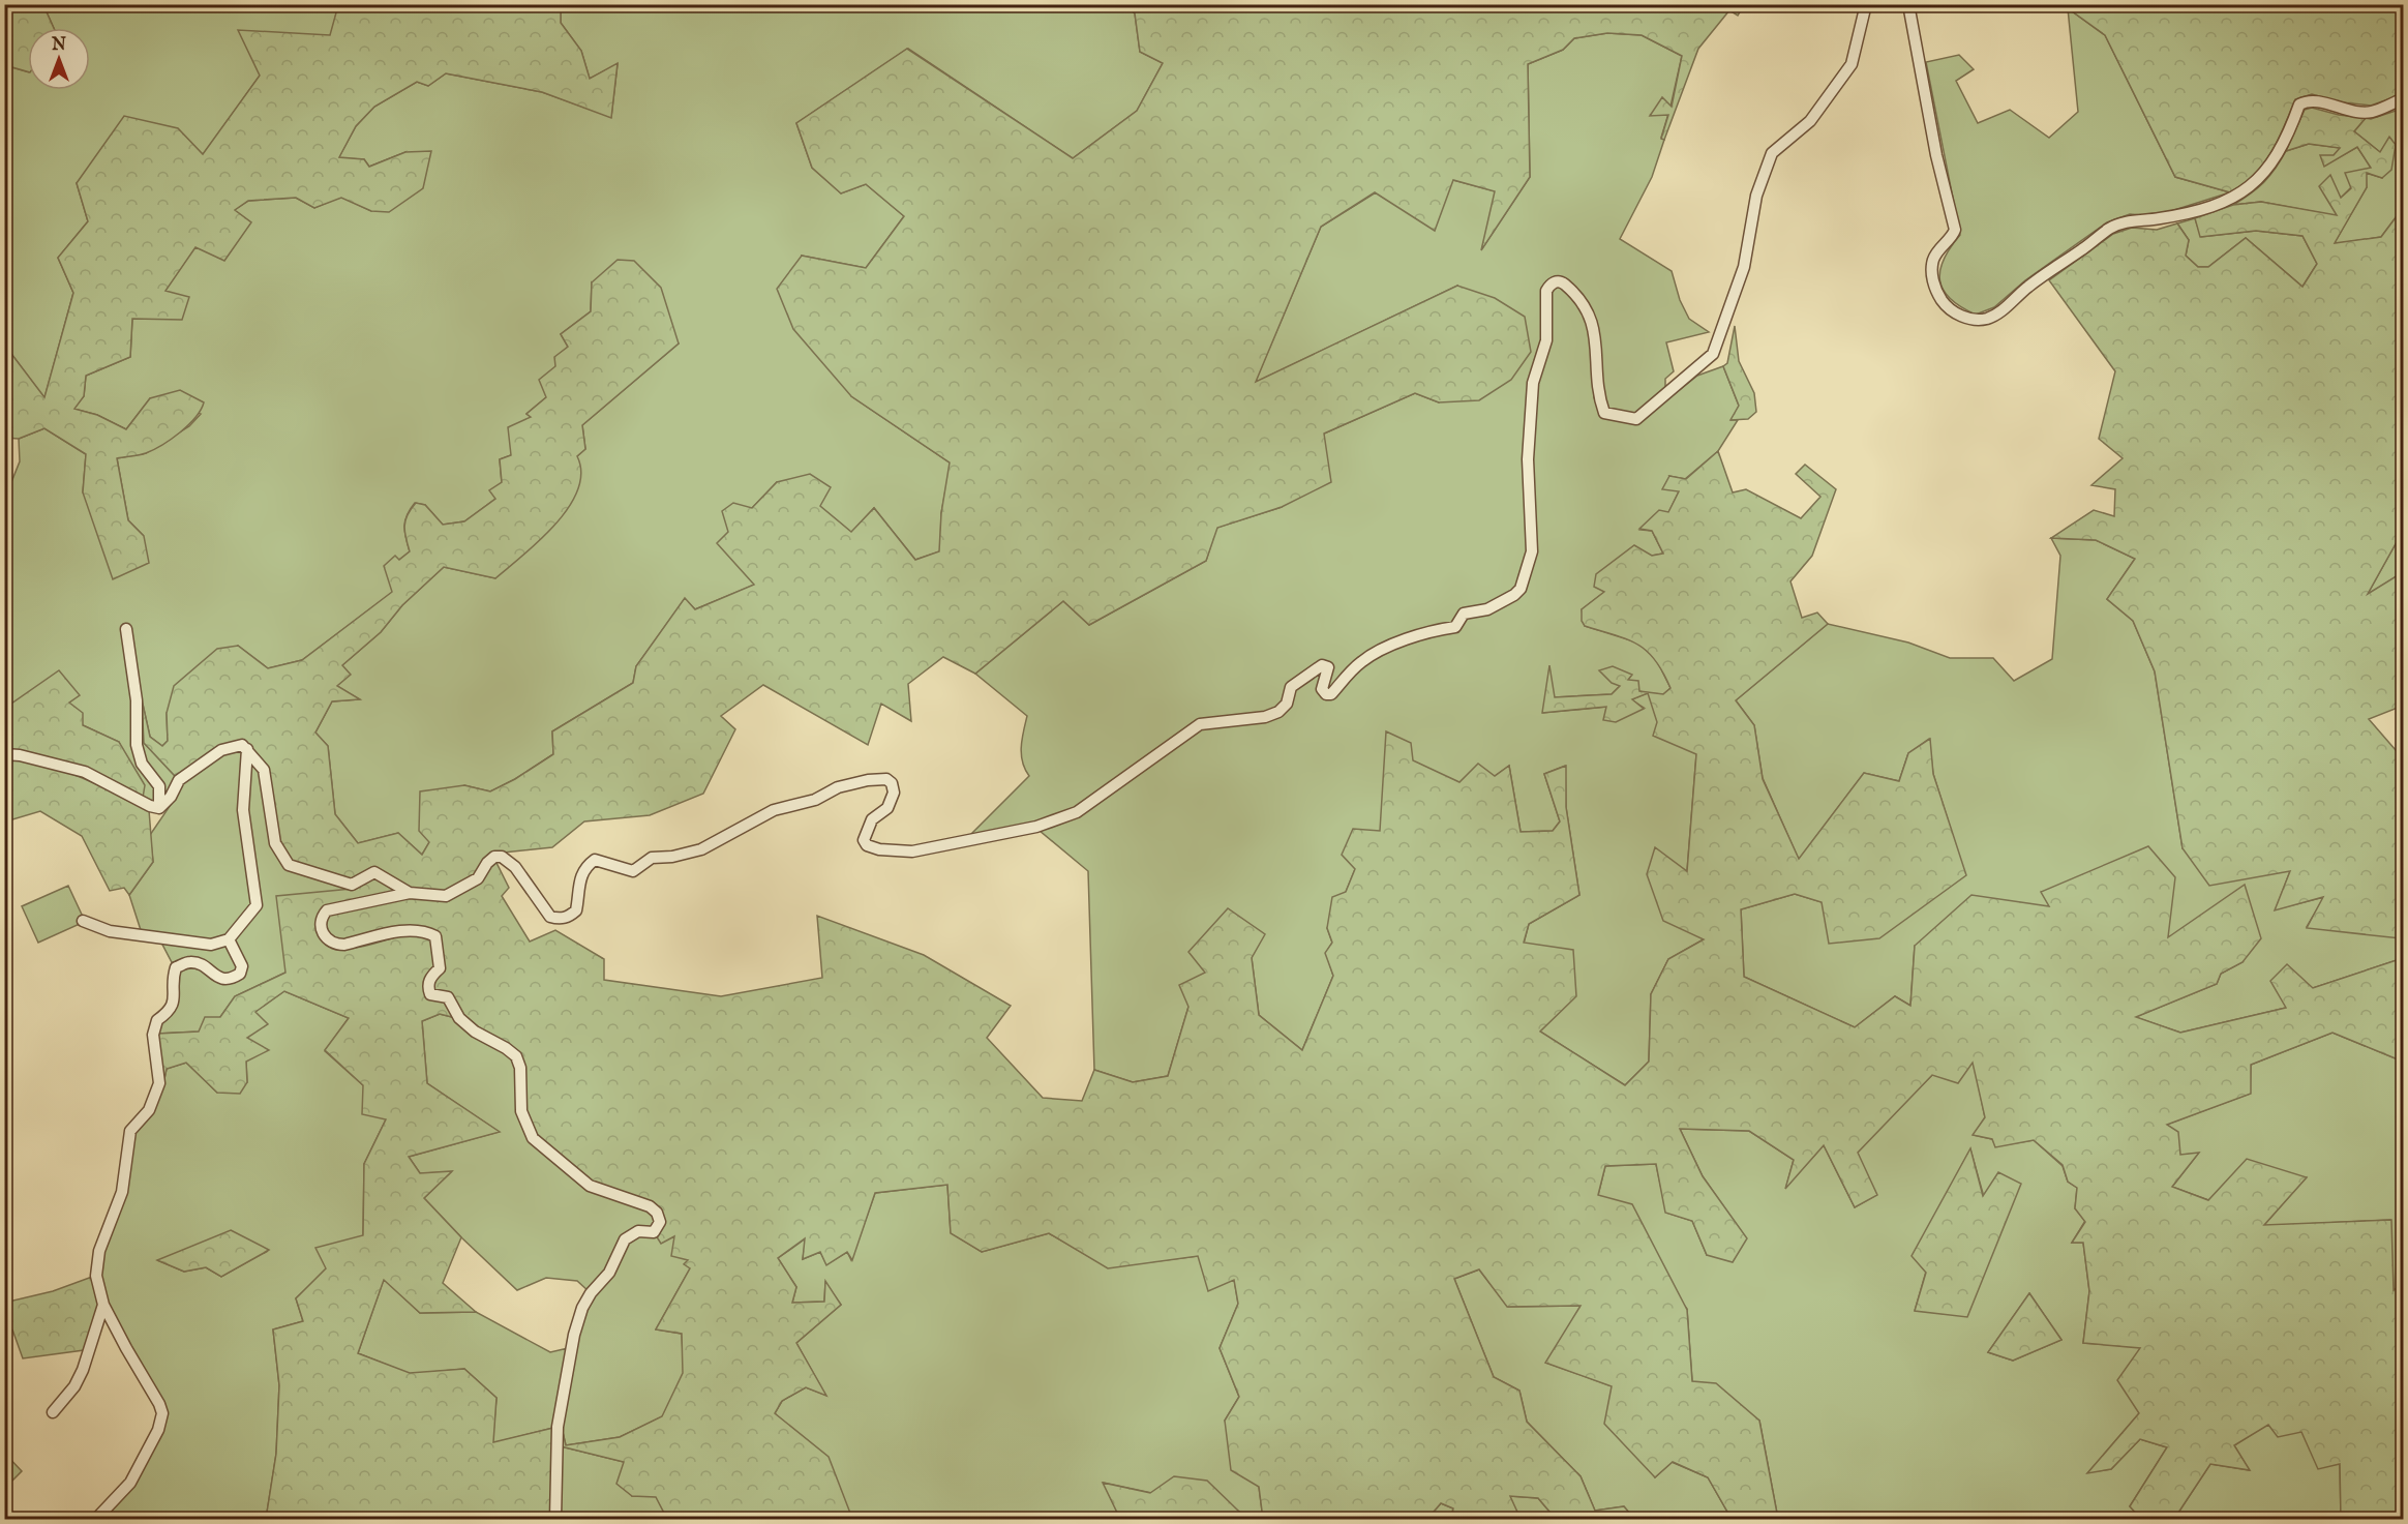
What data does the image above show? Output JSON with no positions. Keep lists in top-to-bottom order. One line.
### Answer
{"north":"top"}
